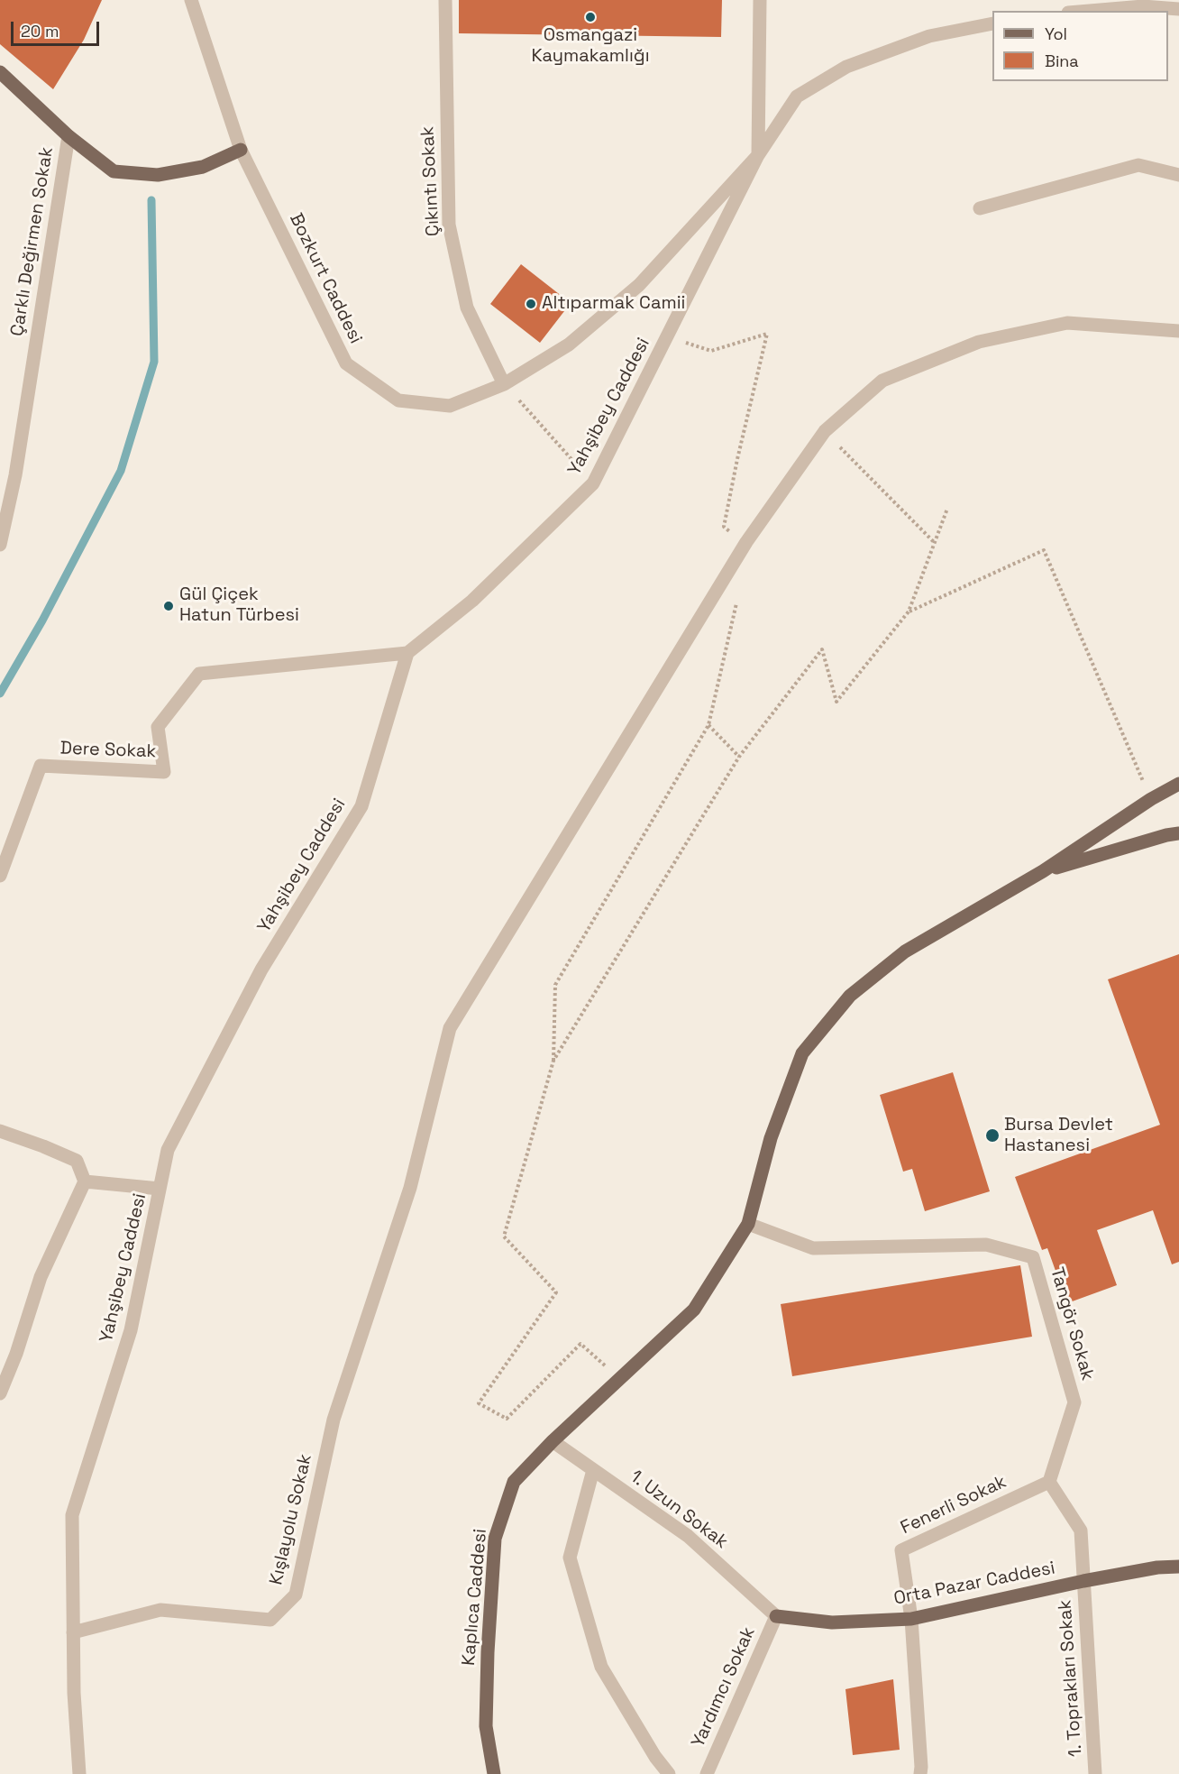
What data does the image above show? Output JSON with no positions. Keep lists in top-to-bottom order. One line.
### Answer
{"streets":{"main road":["Orta Pazar Caddesi","Kaplıca Caddesi"],"street":["Çıkıntı Sokak","Çarklı Değirmen Sokak","Bozkurt Caddesi","Yahşibey Caddesi","Dere Sokak","Tangör Sokak","Fenerli Sokak","1. Uzun Sokak","Kışlayolu Sokak","1. Toprakları Sokak","Yardımcı Sokak"]},"crossings":[["Çıkıntı Sokak","Bozkurt Caddesi"],["Bozkurt Caddesi","Yahşibey Caddesi"],["Yahşibey Caddesi","Dere Sokak"],["Yahşibey Caddesi","Kışlayolu Sokak"],["Tangör Sokak","Fenerli Sokak"],["Tangör Sokak","Kaplıca Caddesi"],["Fenerli Sokak","Orta Pazar Caddesi"],["1. Uzun Sokak","Orta Pazar Caddesi"],["1. Uzun Sokak","Kaplıca Caddesi"],["1. Uzun Sokak","Yardımcı Sokak"],["Orta Pazar Caddesi","1. Toprakları Sokak"],["Orta Pazar Caddesi","Yardımcı Sokak"]],"places":["Osmangazi Kaymakamlığı","Altıparmak Camii","Gül Çiçek Hatun Türbesi","Bursa Devlet Hastanesi"],"legend":["Yol","Bina"],"scale_bar":"20 m"}
